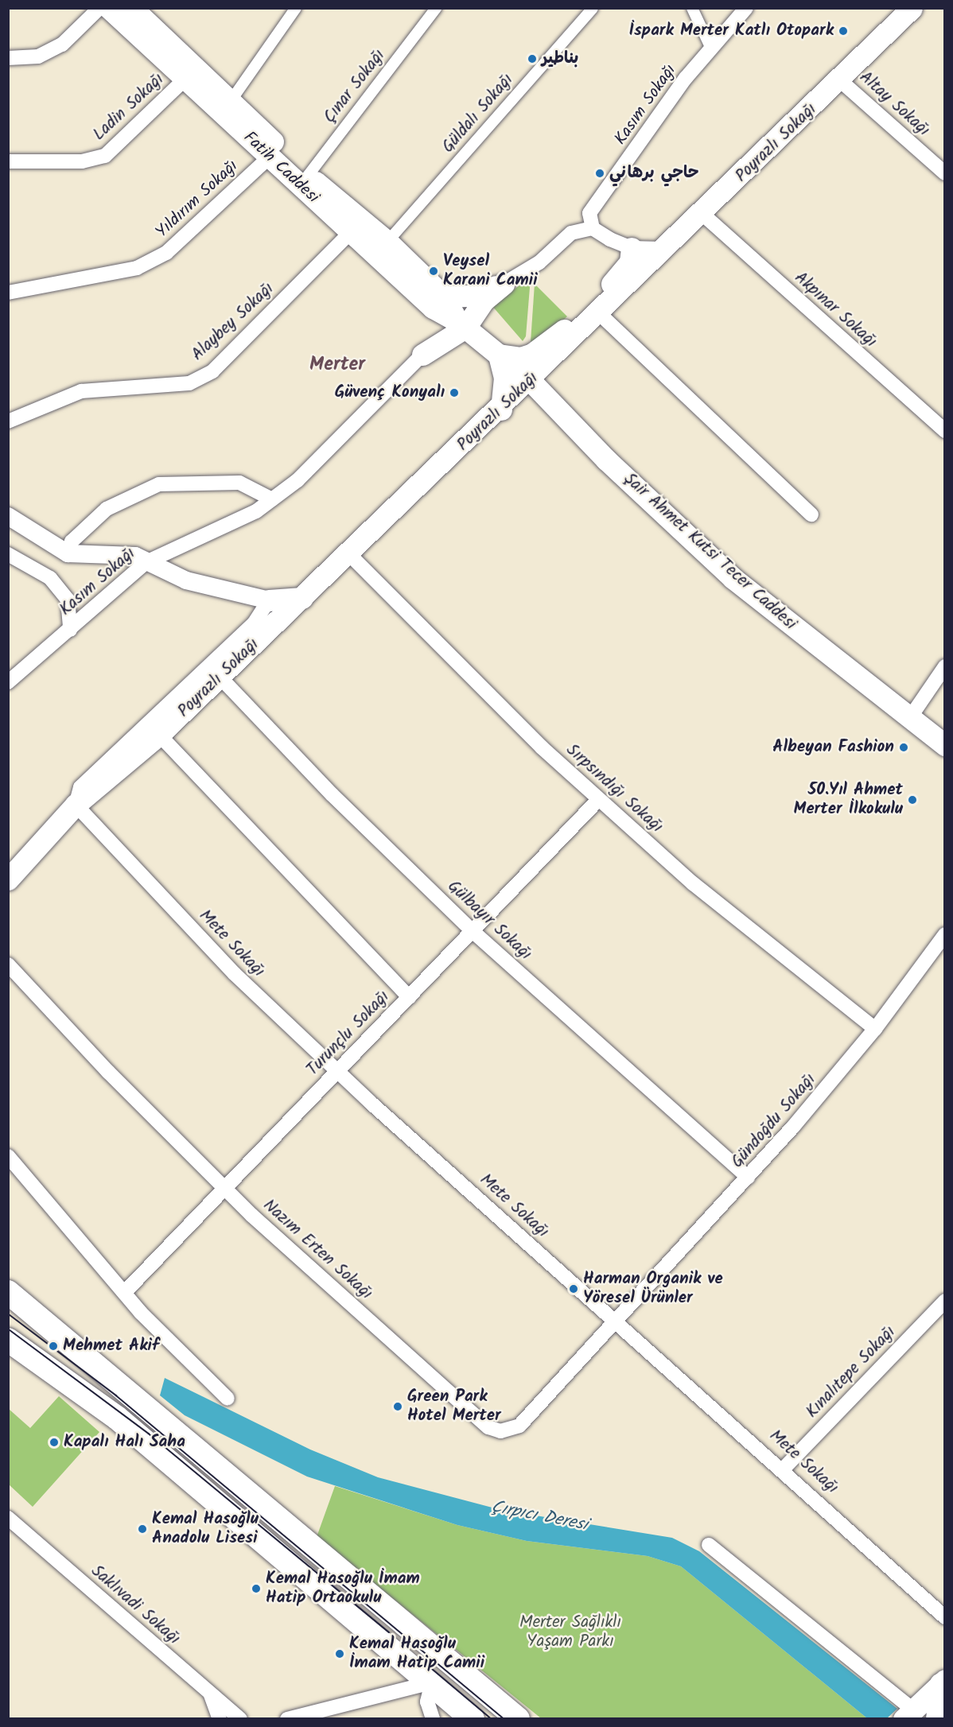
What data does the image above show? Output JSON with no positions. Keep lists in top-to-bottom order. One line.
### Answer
{"streets":{"main road":["Poyrazlı Sokağı","Fatih Caddesi","Şair Ahmet Kutsi Tecer Caddesi"],"street":["Çınar Sokağı","Altay Sokağı","Kasım Sokağı","Ladin Sokağı","Güldalı Sokağı","Yıldırım Sokağı","Akpınar Sokağı","Alaybey Sokağı","Sırpsındığı Sokağı","Gülbayır Sokağı","Mete Sokağı","Turunçlu Sokağı","Gündoğdu Sokağı","Nazım Erten Sokağı","Kınalıtepe Sokağı","Saklıvadi Sokağı"]},"crossings":[["Çınar Sokağı","Fatih Caddesi"],["Altay Sokağı","Poyrazlı Sokağı"],["Ladin Sokağı","Fatih Caddesi"],["Güldalı Sokağı","Fatih Caddesi"],["Poyrazlı Sokağı","Fatih Caddesi"],["Poyrazlı Sokağı","Akpınar Sokağı"],["Poyrazlı Sokağı","Şair Ahmet Kutsi Tecer Caddesi"],["Poyrazlı Sokağı","Sırpsındığı Sokağı"],["Poyrazlı Sokağı","Gülbayır Sokağı"],["Poyrazlı Sokağı","Mete Sokağı"],["Fatih Caddesi","Yıldırım Sokağı"],["Fatih Caddesi","Alaybey Sokağı"],["Fatih Caddesi","Şair Ahmet Kutsi Tecer Caddesi"],["Sırpsındığı Sokağı","Turunçlu Sokağı"],["Sırpsındığı Sokağı","Gündoğdu Sokağı"],["Gülbayır Sokağı","Turunçlu Sokağı"],["Gülbayır Sokağı","Gündoğdu Sokağı"],["Mete Sokağı","Turunçlu Sokağı"],["Mete Sokağı","Gündoğdu Sokağı"],["Mete Sokağı","Nazım Erten Sokağı"],["Mete Sokağı","Kınalıtepe Sokağı"],["Turunçlu Sokağı","Nazım Erten Sokağı"],["Gündoğdu Sokağı","Nazım Erten Sokağı"]],"districts":["Merter"],"water":["Çırpıcı Deresi"],"parks":["Merter Sağlıklı Yaşam Parkı"],"places":["İspark Merter Katlı Otopark","بناطير","حاجي برهاني","Veysel Karani Camii","Güvenç Konyalı","Albeyan Fashion","50.Yıl Ahmet Merter İlkokulu","Harman Organik ve Yöresel Ürünler","Mehmet Akif","Green Park Hotel Merter","Kapalı Halı Saha","Kemal Hasoğlu Anadolu Lisesi","Kemal Hasoğlu İmam Hatip Ortaokulu","Kemal Hasoğlu İmam Hatip Camii"]}
